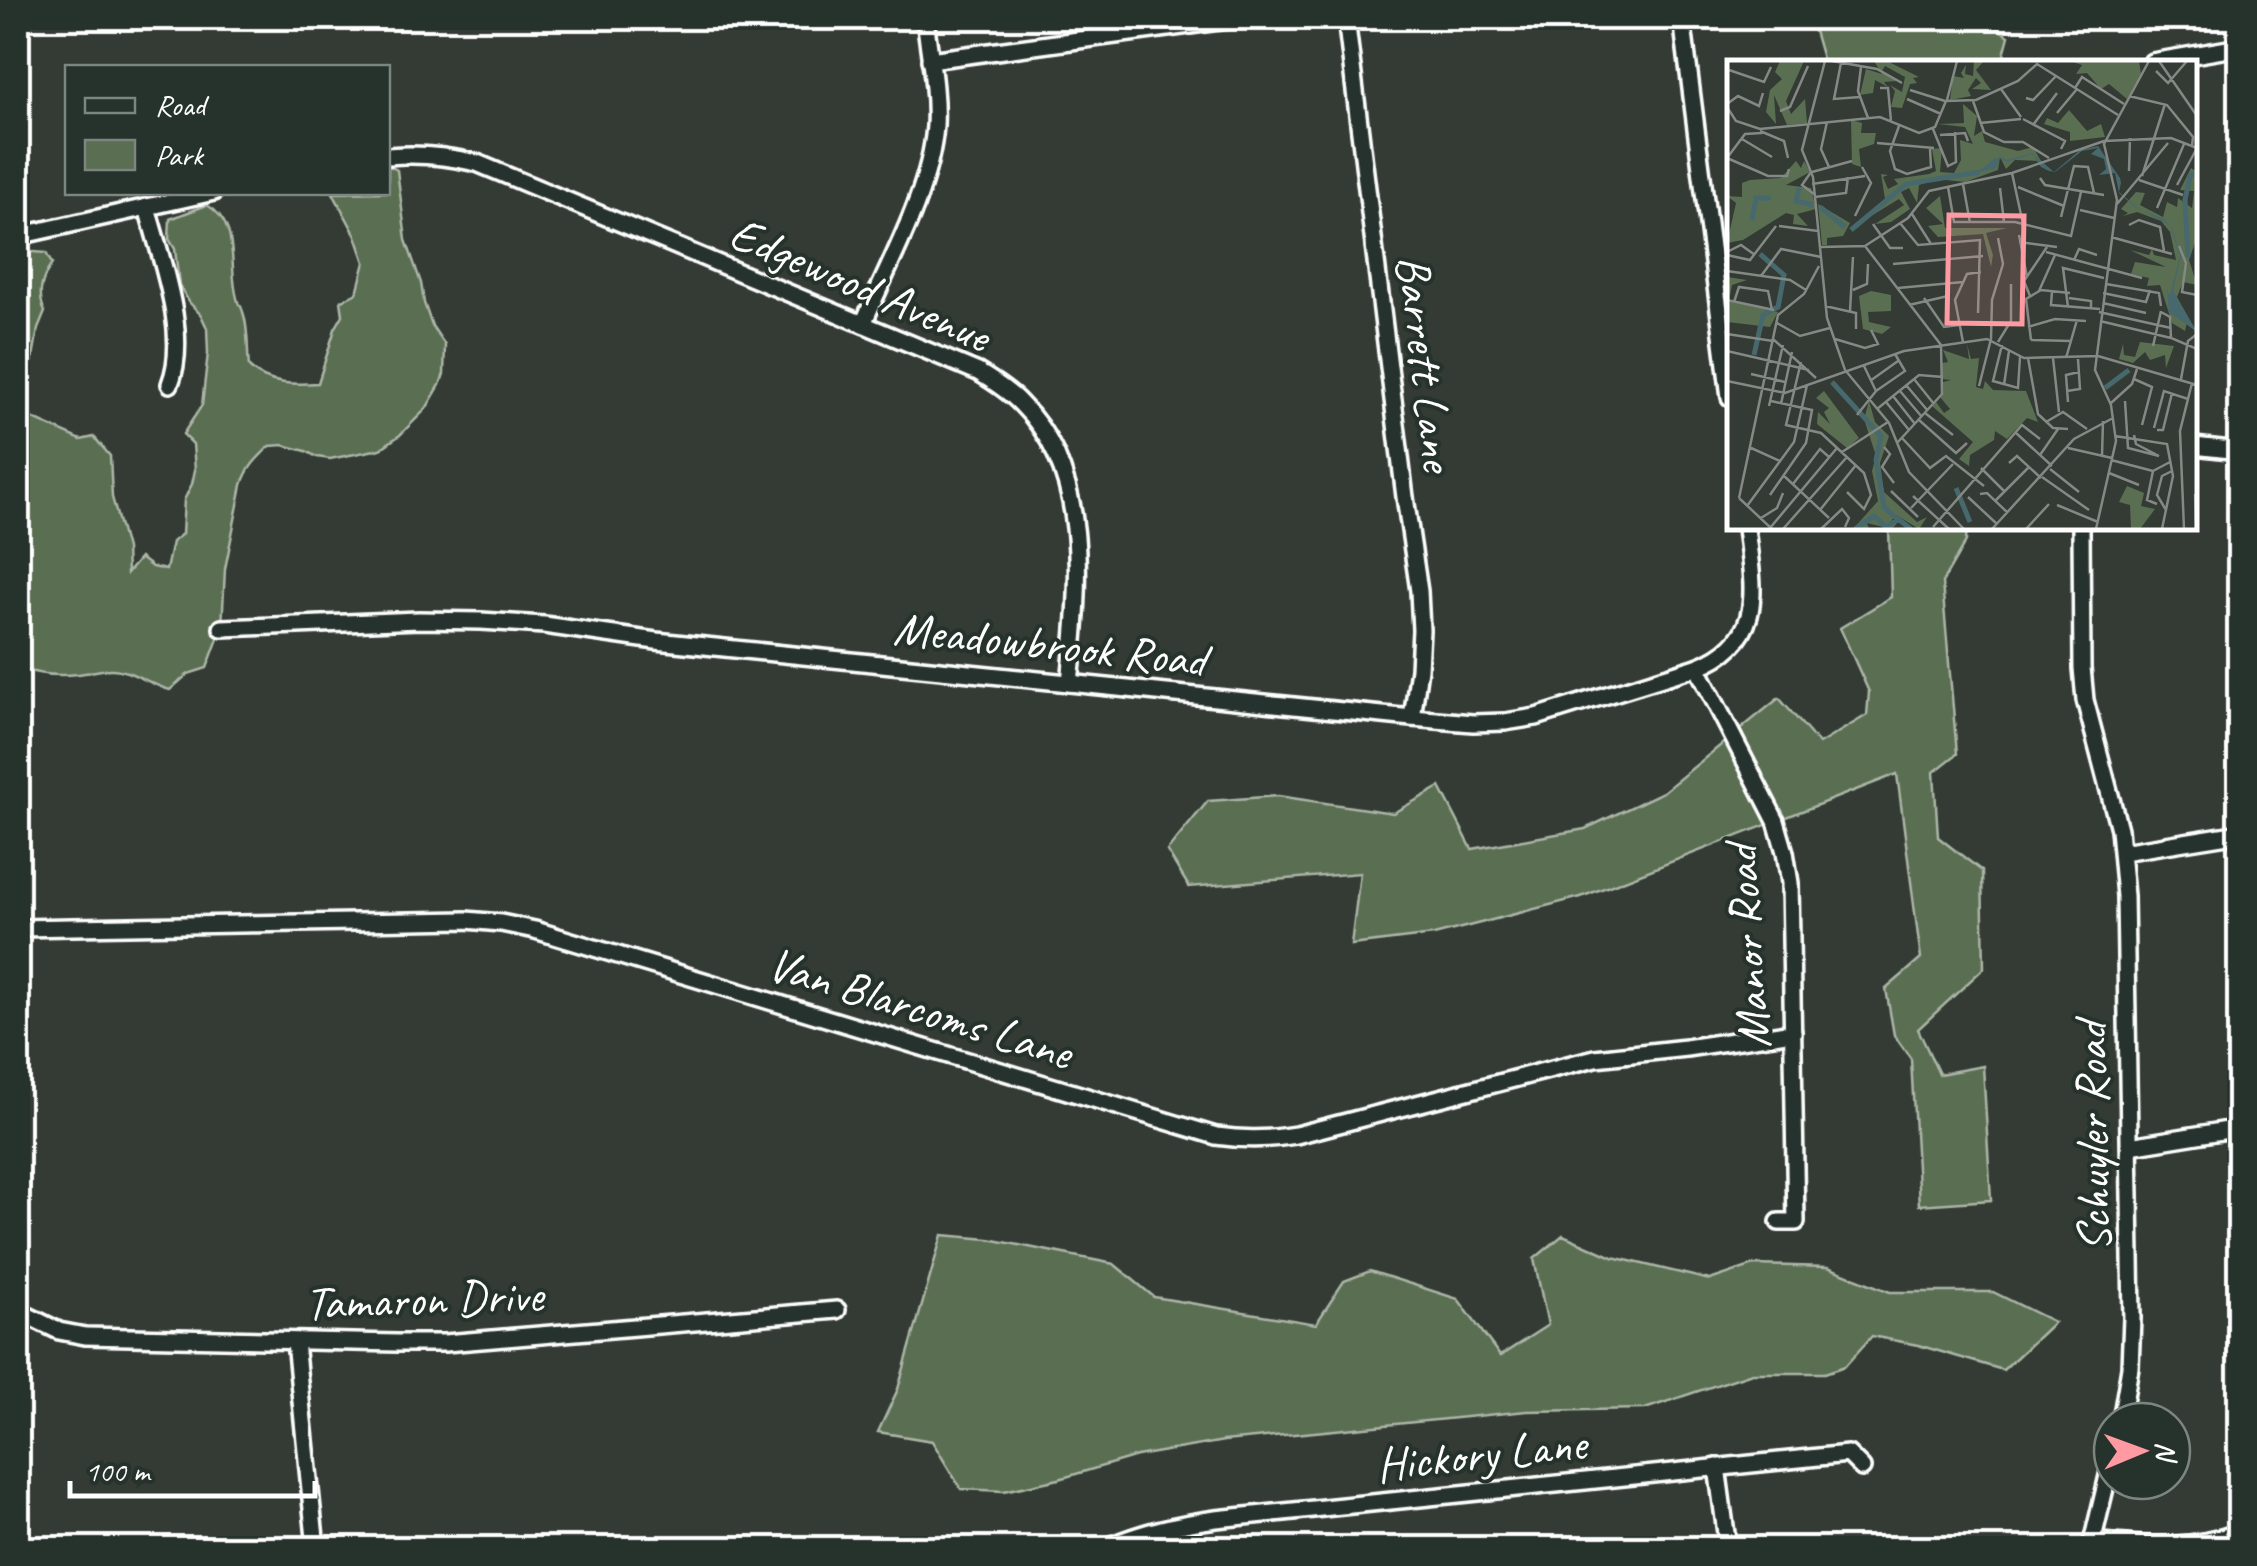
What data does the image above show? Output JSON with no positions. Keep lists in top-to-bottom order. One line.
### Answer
{"streets":{"street":["Edgewood Avenue","Barrett Lane","Meadowbrook Road","Manor Road","Van Blarcoms Lane","Schuyler Road","Tamaron Drive","Hickory Lane"]},"crossings":[["Edgewood Avenue","Meadowbrook Road"],["Barrett Lane","Meadowbrook Road"],["Meadowbrook Road","Manor Road"],["Manor Road","Van Blarcoms Lane"]],"legend":["Road","Park"],"scale_bar":"100 m","north":"right"}
